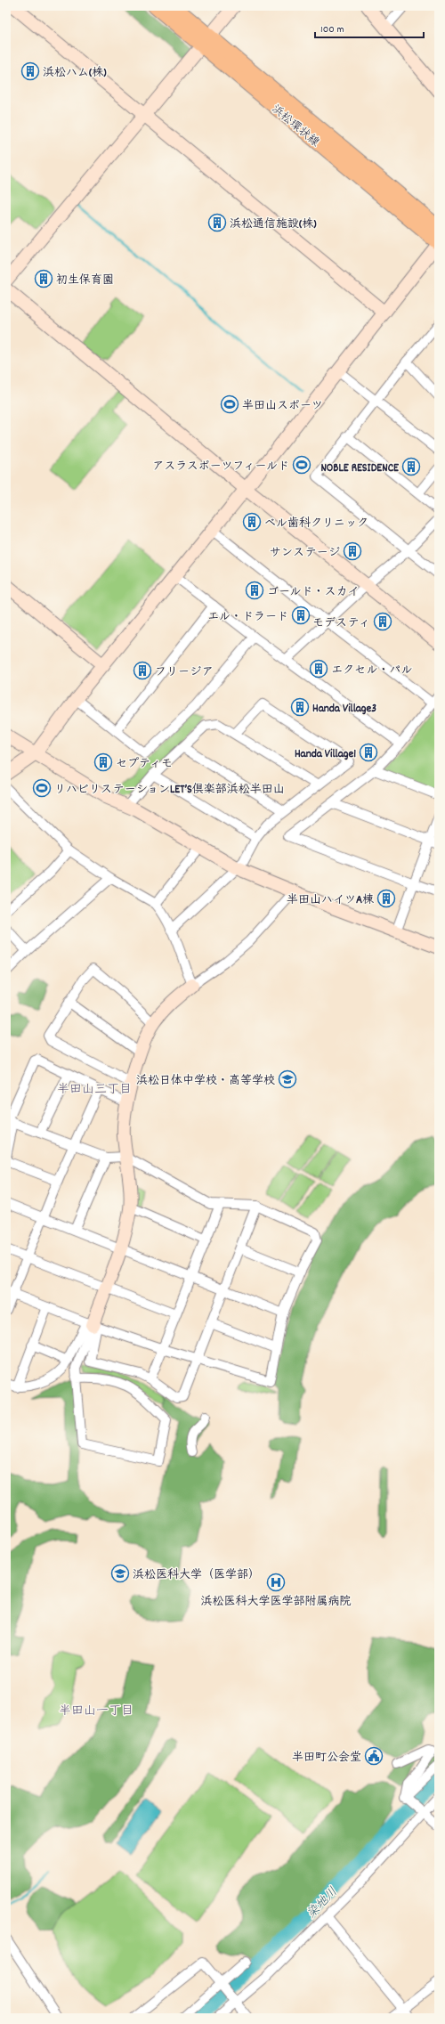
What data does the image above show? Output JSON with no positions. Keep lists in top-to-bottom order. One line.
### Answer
{"streets":{"main road":["浜松環状線"]},"districts":["半田山三丁目","半田山一丁目"],"water":["染地川"],"places":{"building":["浜松ハム(株)","浜松通信施設(株)","初生保育園","NOBLE RESIDENCE","ベル歯科クリニック","サンステージ","ゴールド・スカイ","エル・ドラード","モデスティ","エクセル・パル","フリージア","Handa Village3","Handa Village1","セプティモ","半田山ハイツA棟"],"sports":["半田山スポーツ","アスラスポーツフィールド","リハビリステーションLET’S倶楽部浜松半田山"],"school or university":["浜松日体中学校・高等学校","浜松医科大学（医学部）"],"hospital":["浜松医科大学医学部附属病院"],"public building":["半田町公会堂"]},"scale_bar":"100 m"}
